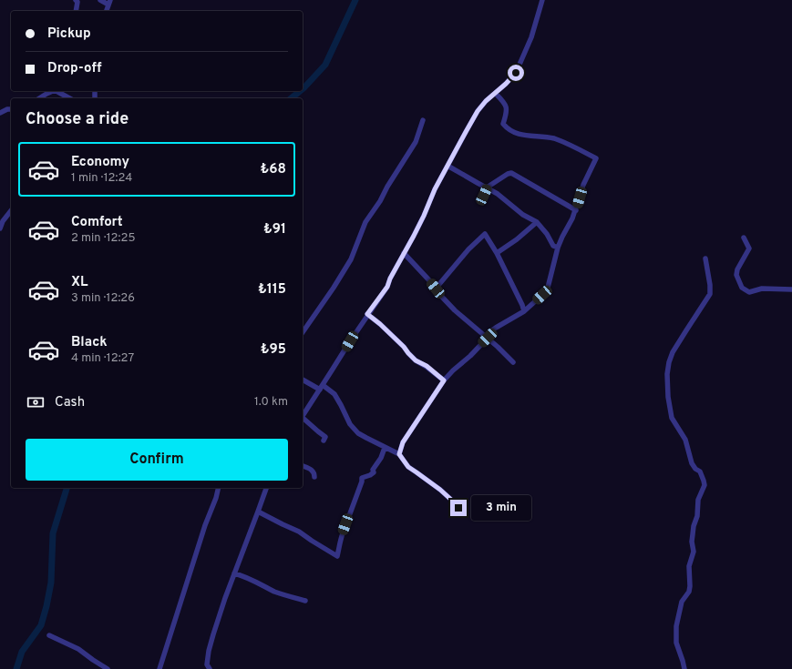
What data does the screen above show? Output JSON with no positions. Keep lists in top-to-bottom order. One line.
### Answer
{"page":{"banner":["Pickup","Drop-off"],"heading":"Choose a ride","list":[{"name":"Economy","note":"1 min · 12:24","value":"₺68"},{"name":"Comfort","note":"2 min · 12:25","value":"₺91"},{"name":"XL","note":"3 min · 12:26","value":"₺115"},{"name":"Black","note":"4 min · 12:27","value":"₺95"}],"pay":["Cash","1.0 km"],"buttons":"Confirm","bubble":"3 min"}}
